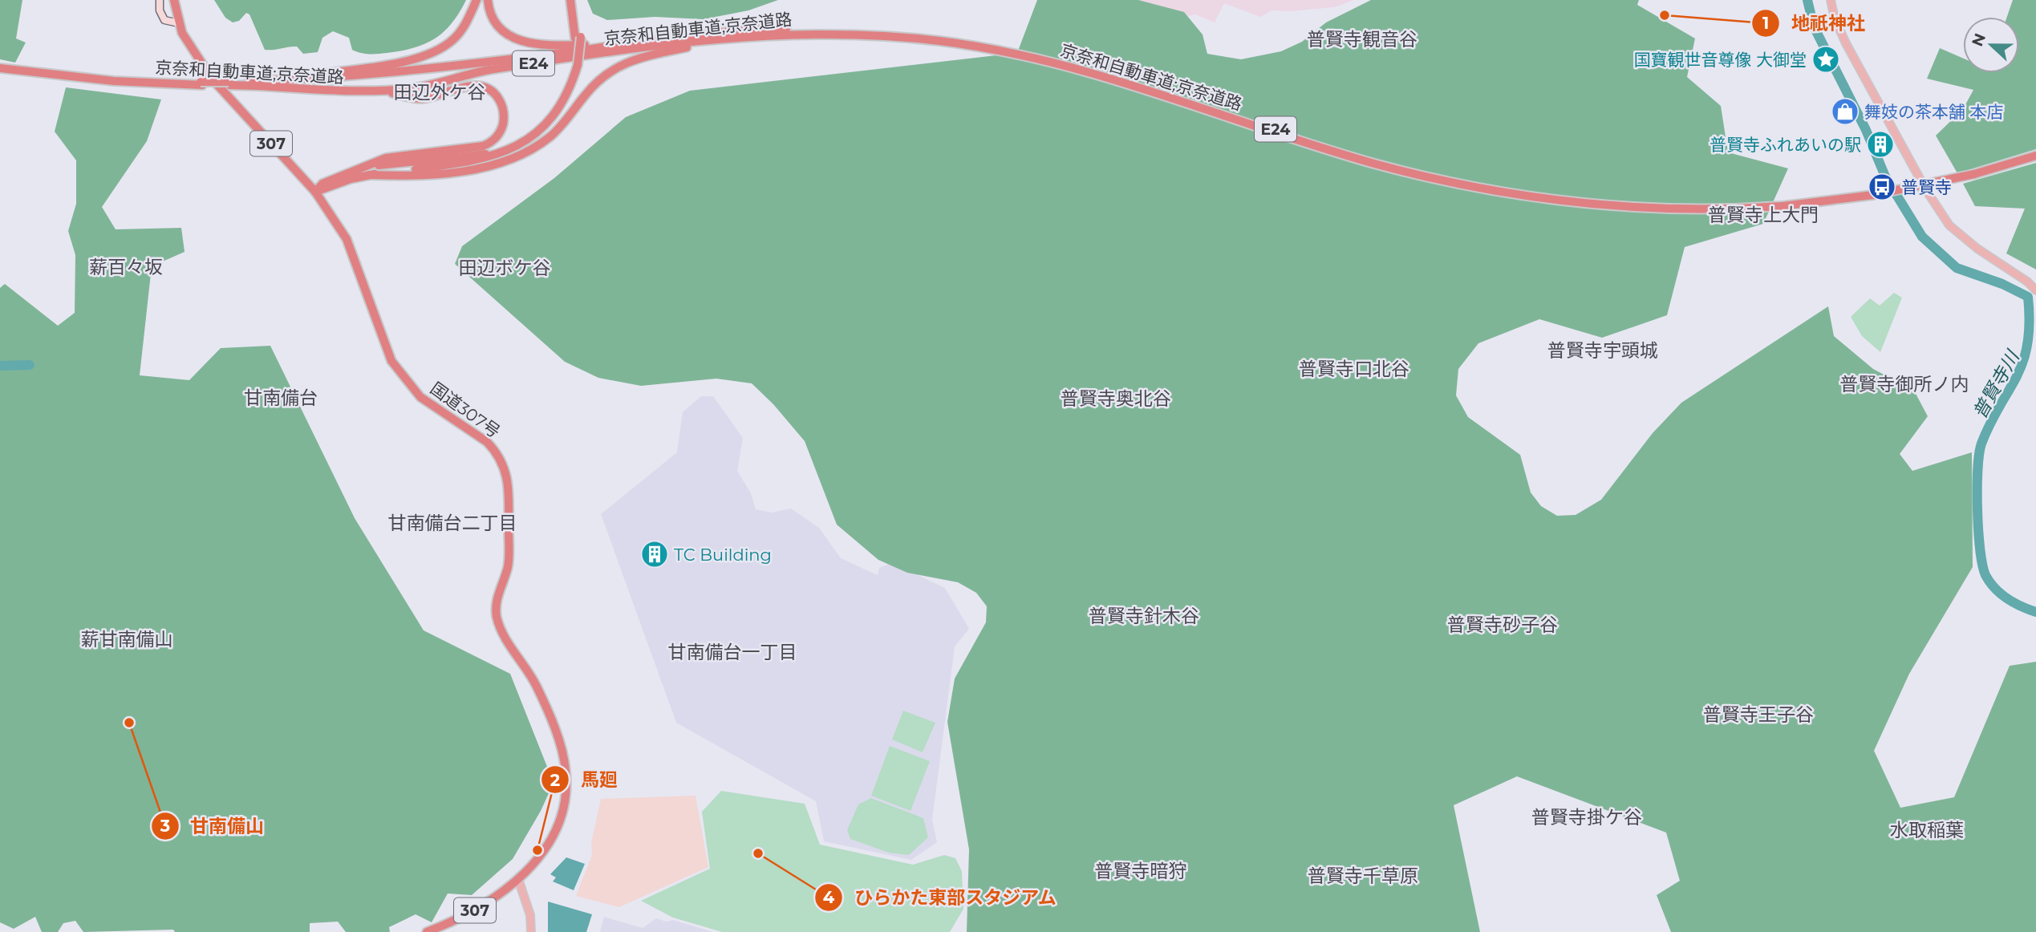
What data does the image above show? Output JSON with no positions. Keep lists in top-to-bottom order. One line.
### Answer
{"streets":{"highway":["京奈和自動車道;京奈道路","E24","307","国道307号"]},"districts":["普賢寺観音谷","田辺外ケ谷","普賢寺上大門","薪百々坂","田辺ボケ谷","普賢寺宇頭城","普賢寺口北谷","普賢寺御所ノ内","甘南備台","普賢寺奥北谷","甘南備台二丁目","普賢寺針木谷","普賢寺砂子谷","薪甘南備山","甘南備台一丁目","普賢寺王子谷","普賢寺掛ケ谷","水取稲葉","普賢寺暗狩","普賢寺千草原"],"water":["普賢寺川"],"places":{"other":["地祇神社","甘南備山","馬廻","ひらかた東部スタジアム"],"place":["国寶観世音尊像 大御堂"],"shop":["舞妓の茶本舗 本店"],"building":["普賢寺ふれあいの駅","TC Building"],"bus stop":["普賢寺"]},"north":"left"}
